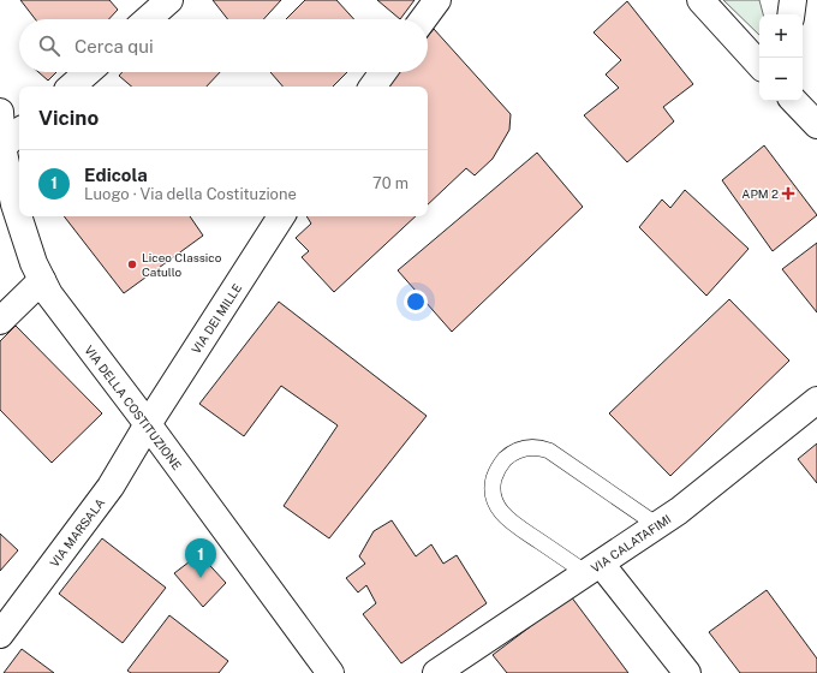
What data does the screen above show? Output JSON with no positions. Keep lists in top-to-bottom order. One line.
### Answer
{"streets":{"street":["VIA DEI MILLE","VIA DELLA COSTITUZIONE","VIA MARSALA","VIA CALATAFIMI"]},"crossings":[["VIA DEI MILLE","VIA DELLA COSTITUZIONE"],["VIA DEI MILLE","VIA MARSALA"],["VIA DELLA COSTITUZIONE","VIA MARSALA"]],"places":{"health":["APM 2"],"other":["Liceo Classico Catullo"]},"page":{"map_buttons":["+","−"],"search":"Cerca qui","heading":"Vicino","list":[{"mark":"1","name":"Edicola","note":"Luogo · Via della Costituzione","value":"70 m"}],"pins":"1"}}
